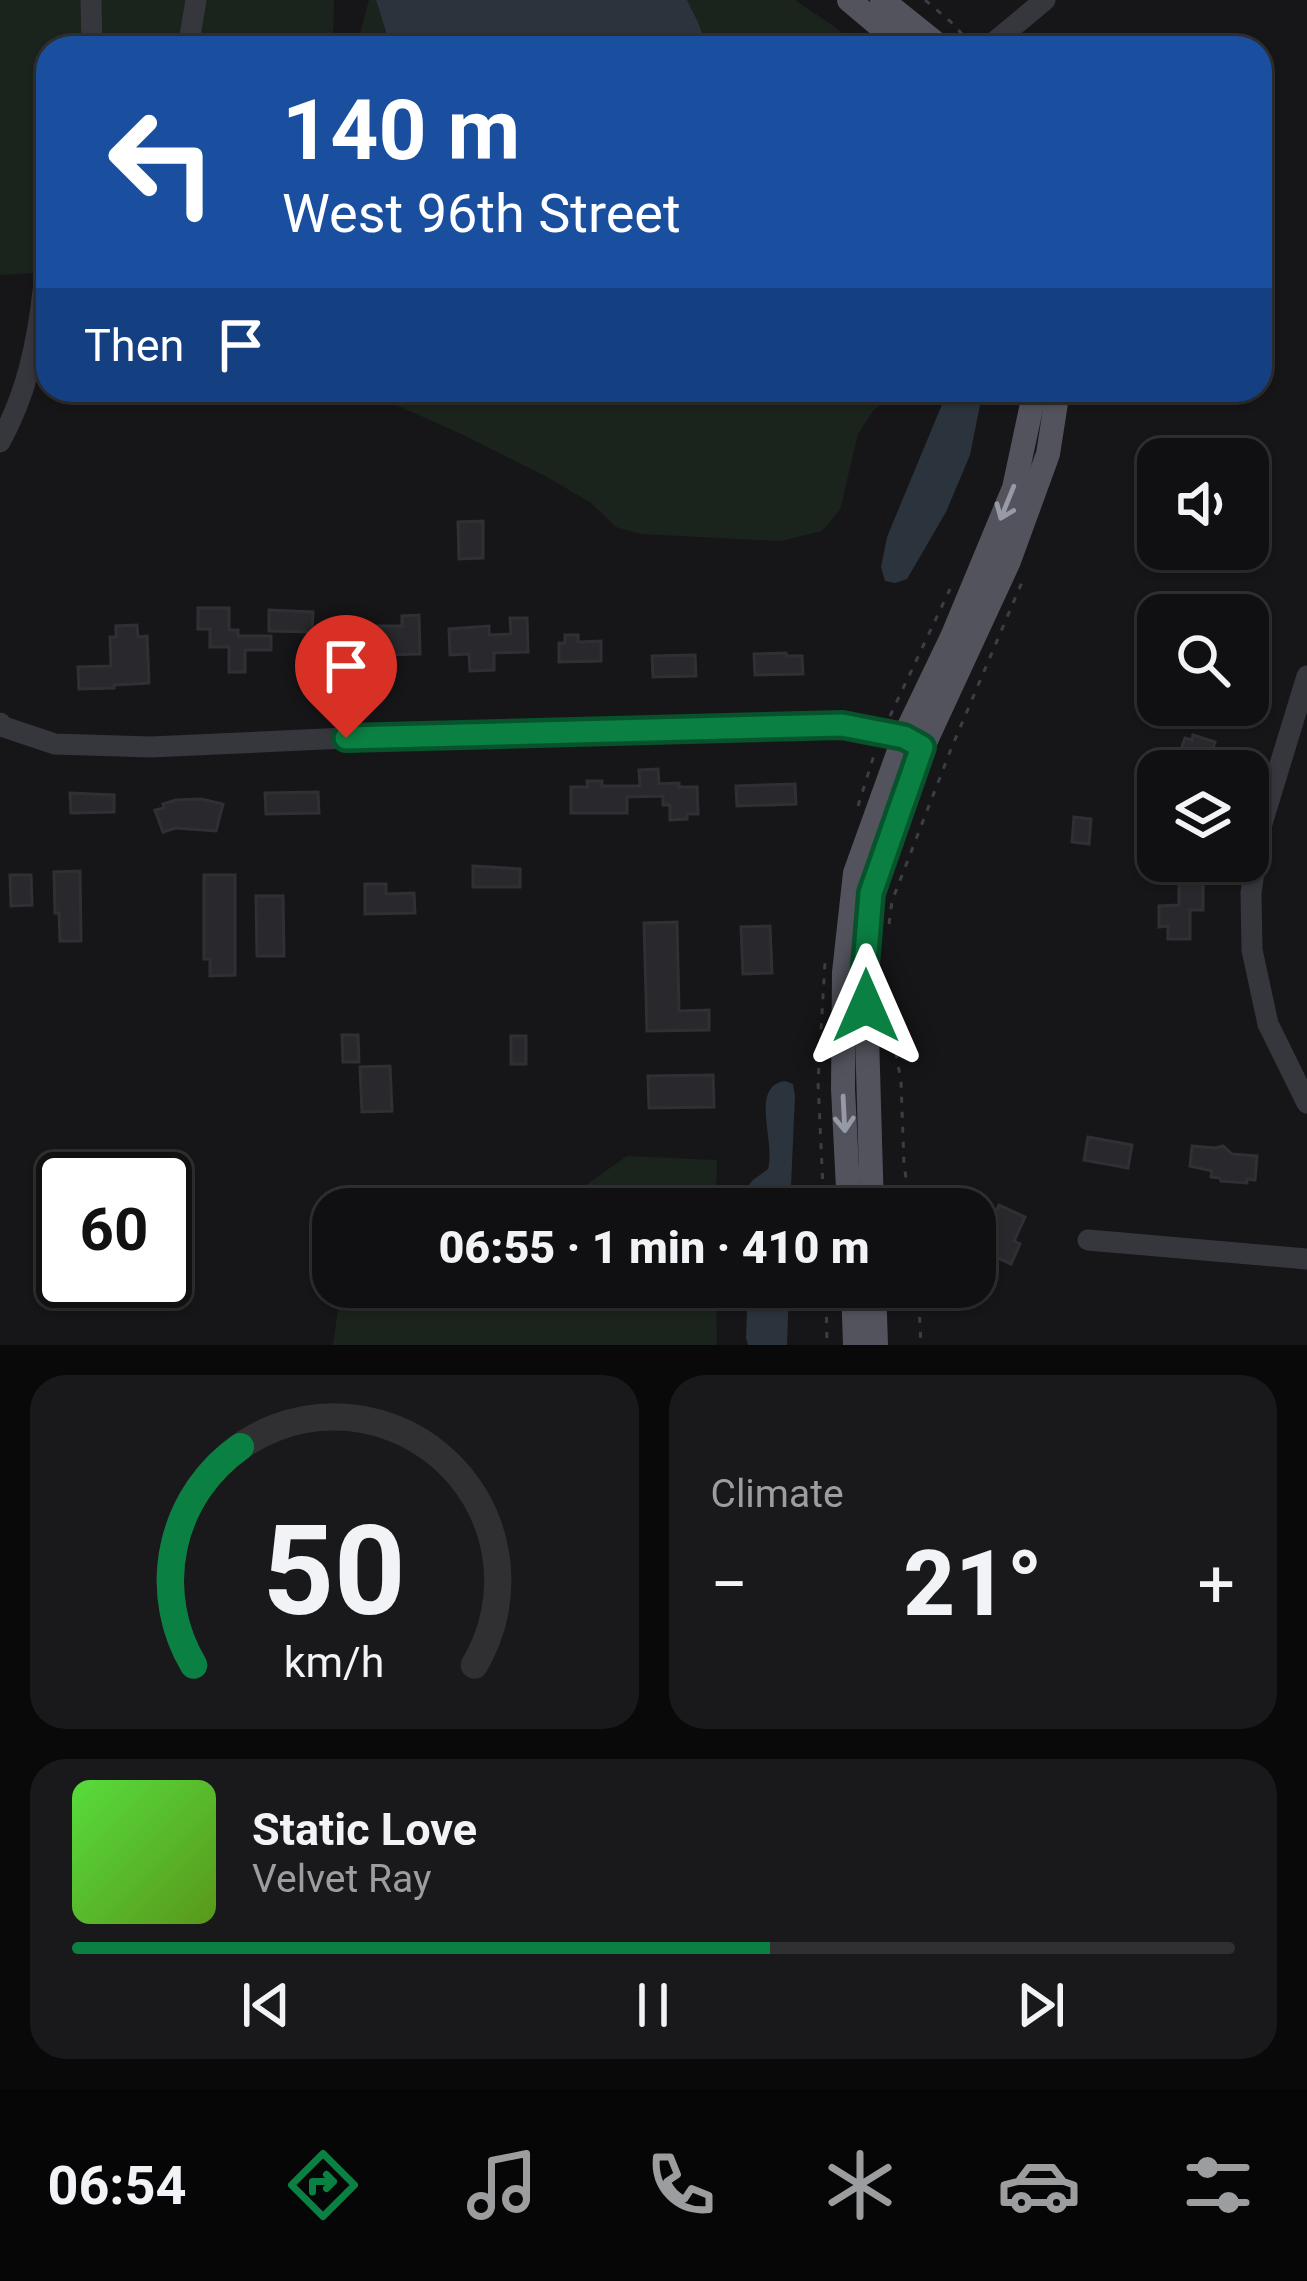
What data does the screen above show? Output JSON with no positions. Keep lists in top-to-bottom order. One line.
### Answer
{"page":{"turn":["140 m","West 96th Street"],"then":"Then","limit":"60","trip":"06:55 · 1 min · 410 m","tile":"Climate","heat":["−","21°","+"],"song":["Static Love","Velvet Ray"],"tabs":"06:54","gauge":["50","km/h"]}}
